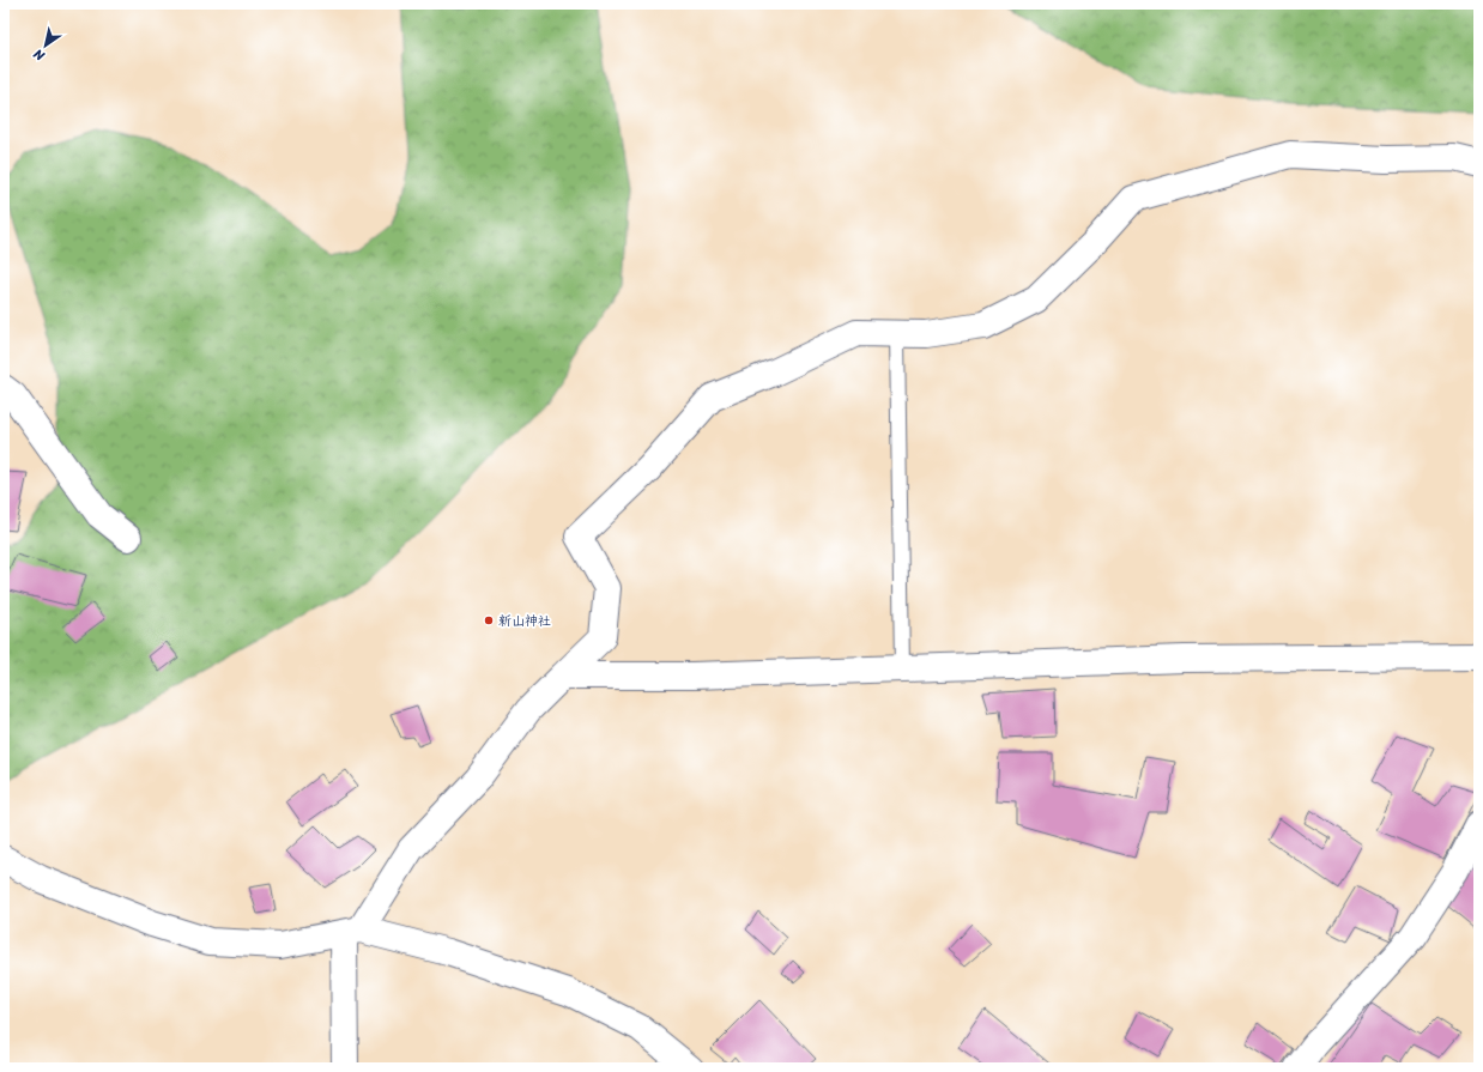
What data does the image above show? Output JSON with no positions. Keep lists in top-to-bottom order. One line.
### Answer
{"places":["新山神社"],"north":"bottom left"}
